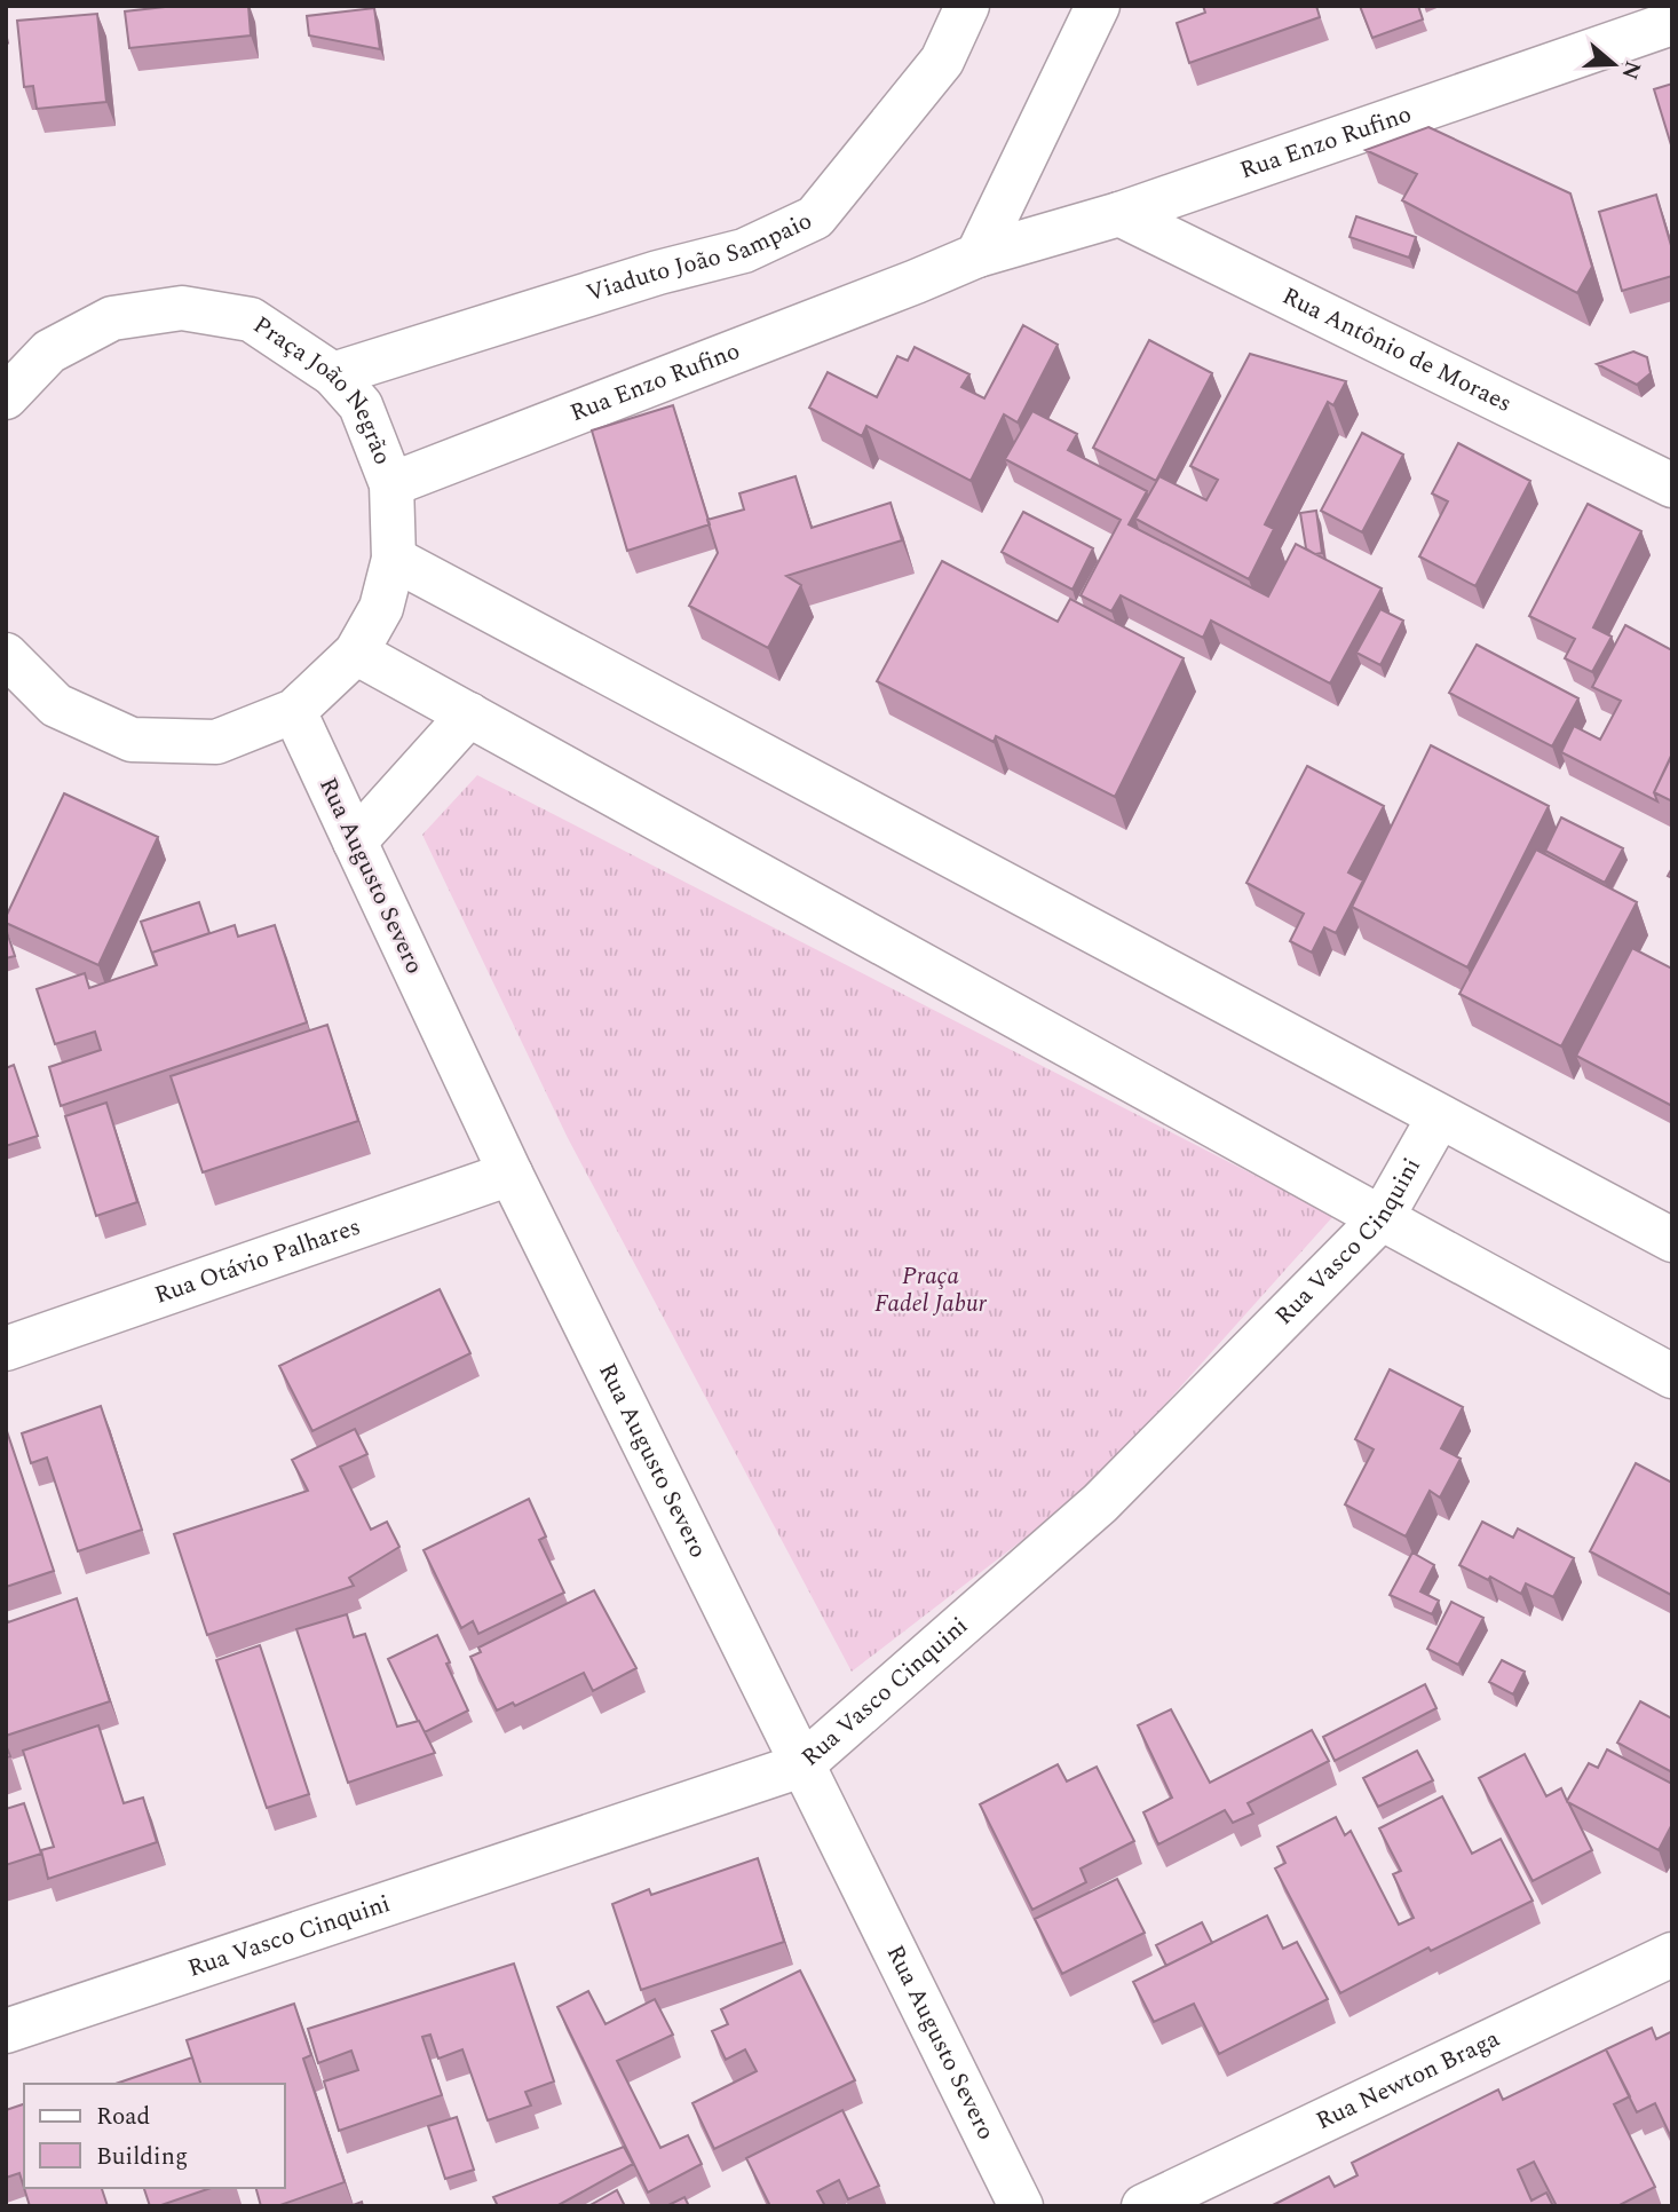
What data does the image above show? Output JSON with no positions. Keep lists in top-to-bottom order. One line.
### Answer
{"streets":{"street":["Rua Enzo Rufino","Viaduto João Sampaio","Rua Antônio de Moraes","Praça João Negrão","Rua Augusto Severo","Rua Vasco Cinquini","Rua Otávio Palhares","Rua Newton Braga"]},"crossings":[["Rua Enzo Rufino","Rua Antônio de Moraes"],["Rua Enzo Rufino","Praça João Negrão"],["Viaduto João Sampaio","Praça João Negrão"],["Praça João Negrão","Rua Augusto Severo"],["Rua Augusto Severo","Rua Vasco Cinquini"],["Rua Augusto Severo","Rua Otávio Palhares"]],"parks":["Praça Fadel Jabur"],"legend":["Road","Building"],"north":"right"}
